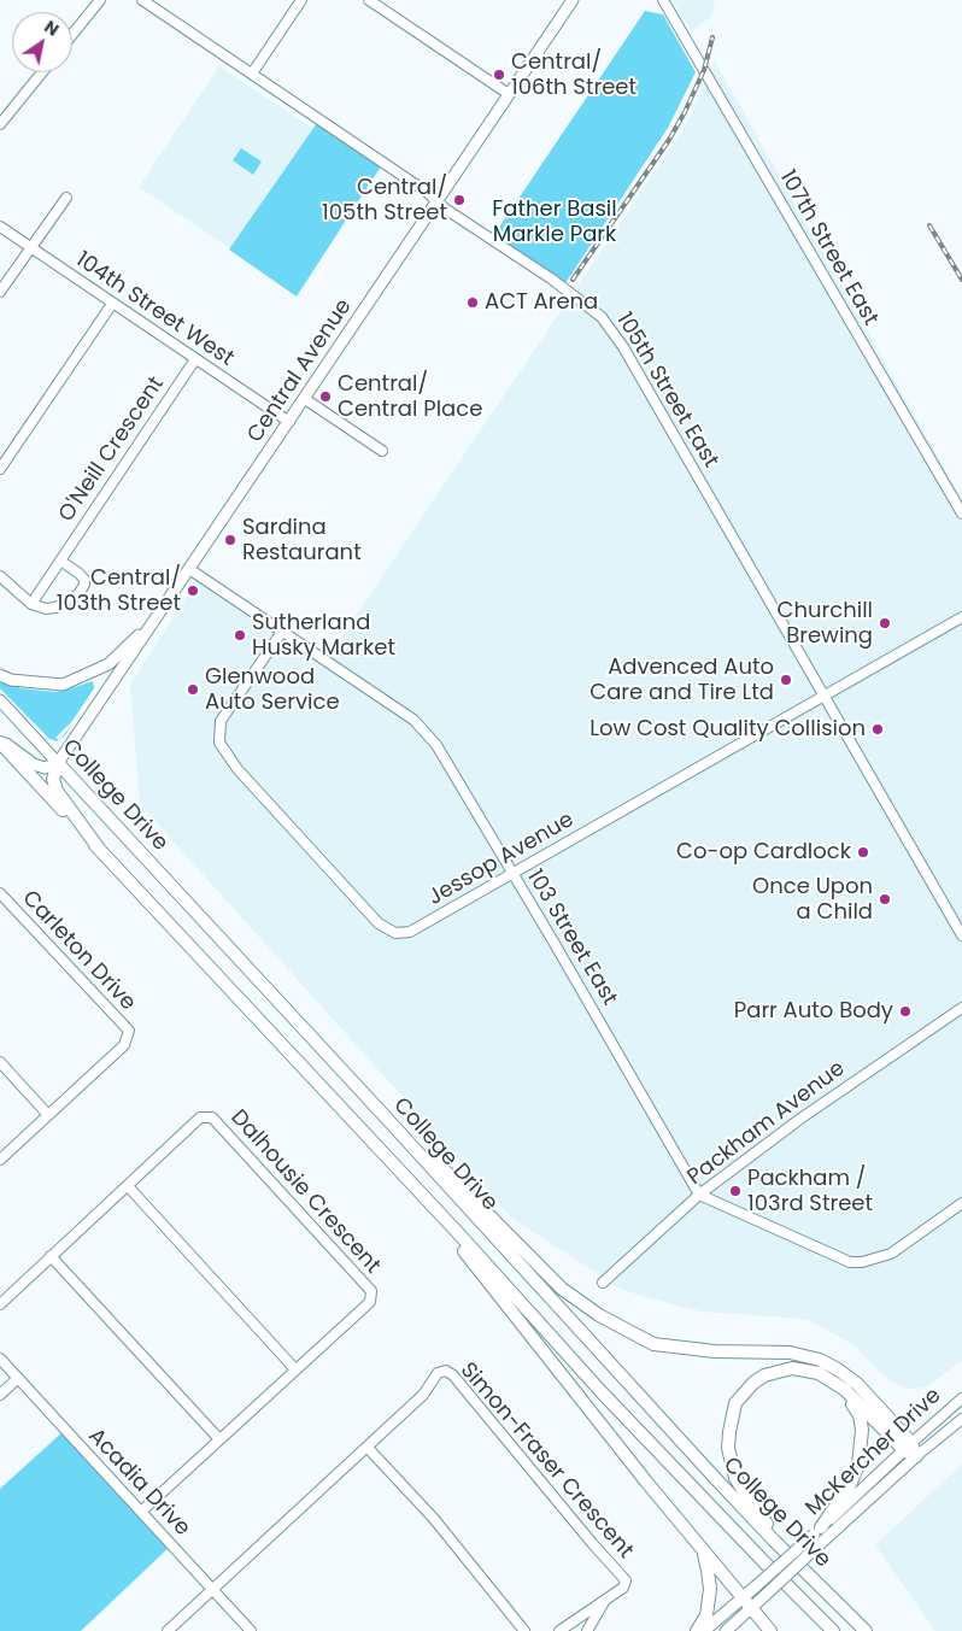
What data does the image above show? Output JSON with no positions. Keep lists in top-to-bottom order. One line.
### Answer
{"streets":{"highway":["College Drive"],"main road":["Central Avenue","McKercher Drive"],"street":["107th Street East","104th Street West","105th Street East","O'Neill Crescent","Jessop Avenue","103 Street East","Carleton Drive","Packham Avenue","Dalhousie Crescent","Simon-Fraser Crescent","Acadia Drive"]},"crossings":[["104th Street West","Central Avenue"],["104th Street West","O'Neill Crescent"],["Central Avenue","105th Street East"],["Central Avenue","College Drive"],["Central Avenue","103 Street East"],["105th Street East","Jessop Avenue"],["Jessop Avenue","103 Street East"],["103 Street East","Packham Avenue"],["Dalhousie Crescent","Acadia Drive"],["Simon-Fraser Crescent","Acadia Drive"]],"parks":["Father Basil Markle Park"],"places":["Central/ 106th Street","Central/ 105th Street","ACT Arena","Central/ Central Place","Sardina Restaurant","Central/ 103th Street","Churchill Brewing","Sutherland Husky Market","Advenced Auto Care and Tire Ltd","Glenwood Auto Service","Low Cost Quality Collision","Co-op Cardlock","Once Upon a Child","Parr Auto Body","Packham / 103rd Street"],"north":"top right"}
